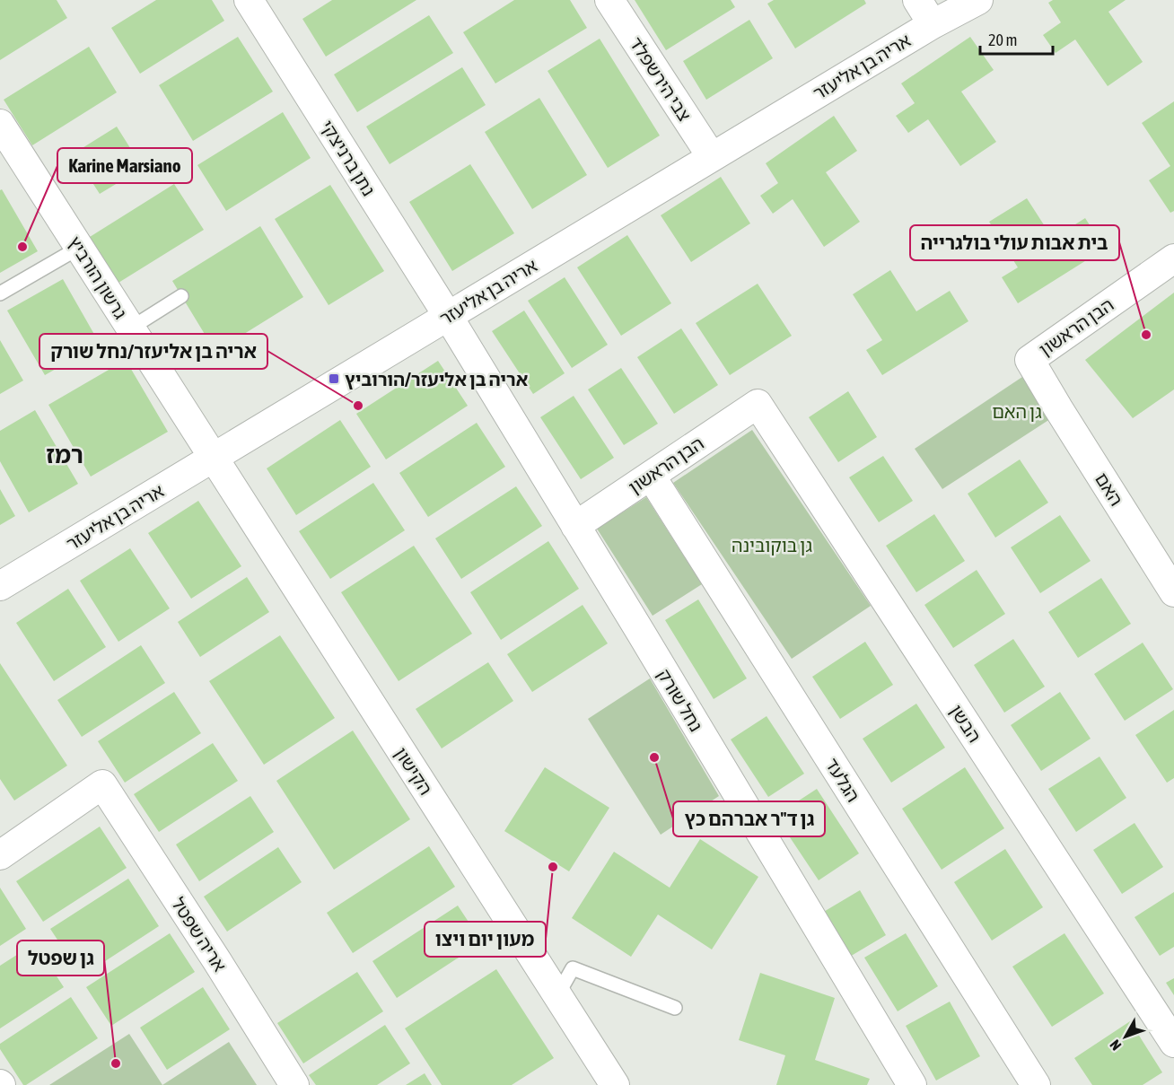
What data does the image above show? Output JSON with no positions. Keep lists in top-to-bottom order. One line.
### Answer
{"streets":{"street":["אריה בן אליעזר","צבי הירשפלד","נתן ברניצקי","גרשון הורביץ","הבן הראשון","האם","נחל שורק","הבשן","הקישון","הגלעד","אריה שפטל"]},"crossings":[["אריה בן אליעזר","צבי הירשפלד"],["אריה בן אליעזר","נתן ברניצקי"],["אריה בן אליעזר","גרשון הורביץ"],["אריה בן אליעזר","נחל שורק"],["אריה בן אליעזר","הקישון"],["נתן ברניצקי","נחל שורק"],["גרשון הורביץ","הקישון"],["הבן הראשון","האם"],["הבן הראשון","נחל שורק"],["הבן הראשון","הבשן"],["הבן הראשון","הגלעד"]],"districts":["רמז"],"parks":["גן האם","גן בוקובינה"],"places":{"other":["Karine Marsiano","בית אבות עולי בולגרייה","אריה בן אליעזר/נחל שורק","גן ד\"ר אברהם כץ","מעון יום ויצו","גן שפטל"],"transit":["אריה בן אליעזר/הורוביץ"]},"scale_bar":"20 m","north":"bottom left"}
